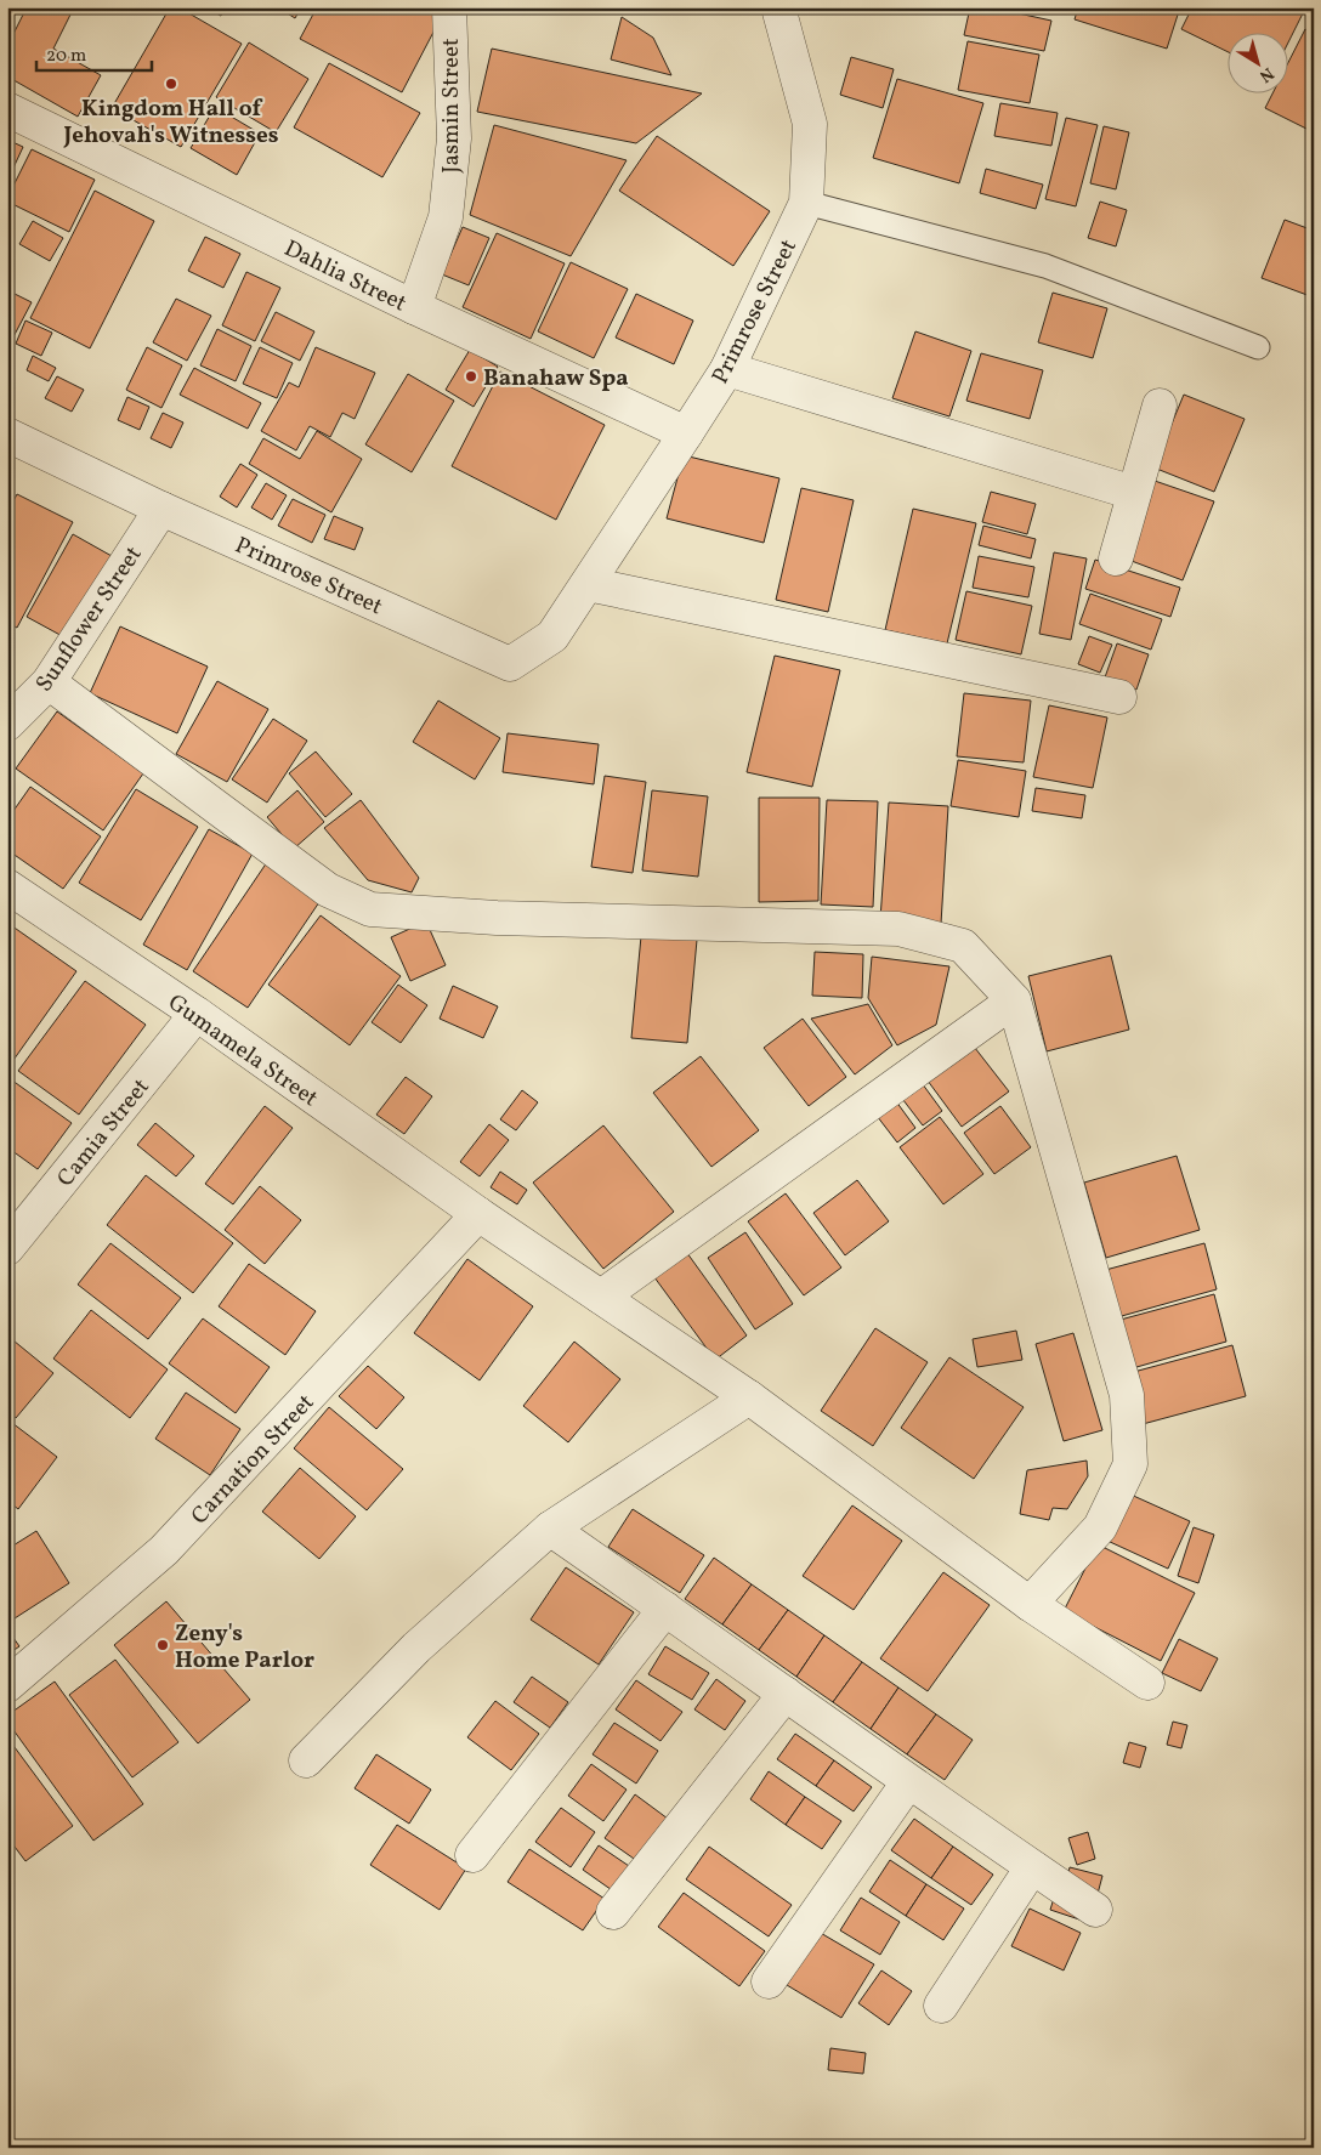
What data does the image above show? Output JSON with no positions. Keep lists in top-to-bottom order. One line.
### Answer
{"streets":{"street":["Jasmin Street","Dahlia Street","Primrose Street","Sunflower Street","Gumamela Street","Camia Street","Carnation Street"]},"crossings":[["Jasmin Street","Dahlia Street"],["Dahlia Street","Primrose Street"],["Primrose Street","Sunflower Street"],["Gumamela Street","Camia Street"],["Gumamela Street","Carnation Street"]],"places":["Kingdom Hall of Jehovah's Witnesses","Banahaw Spa","Zeny's Home Parlor"],"scale_bar":"20 m","north":"bottom right"}
